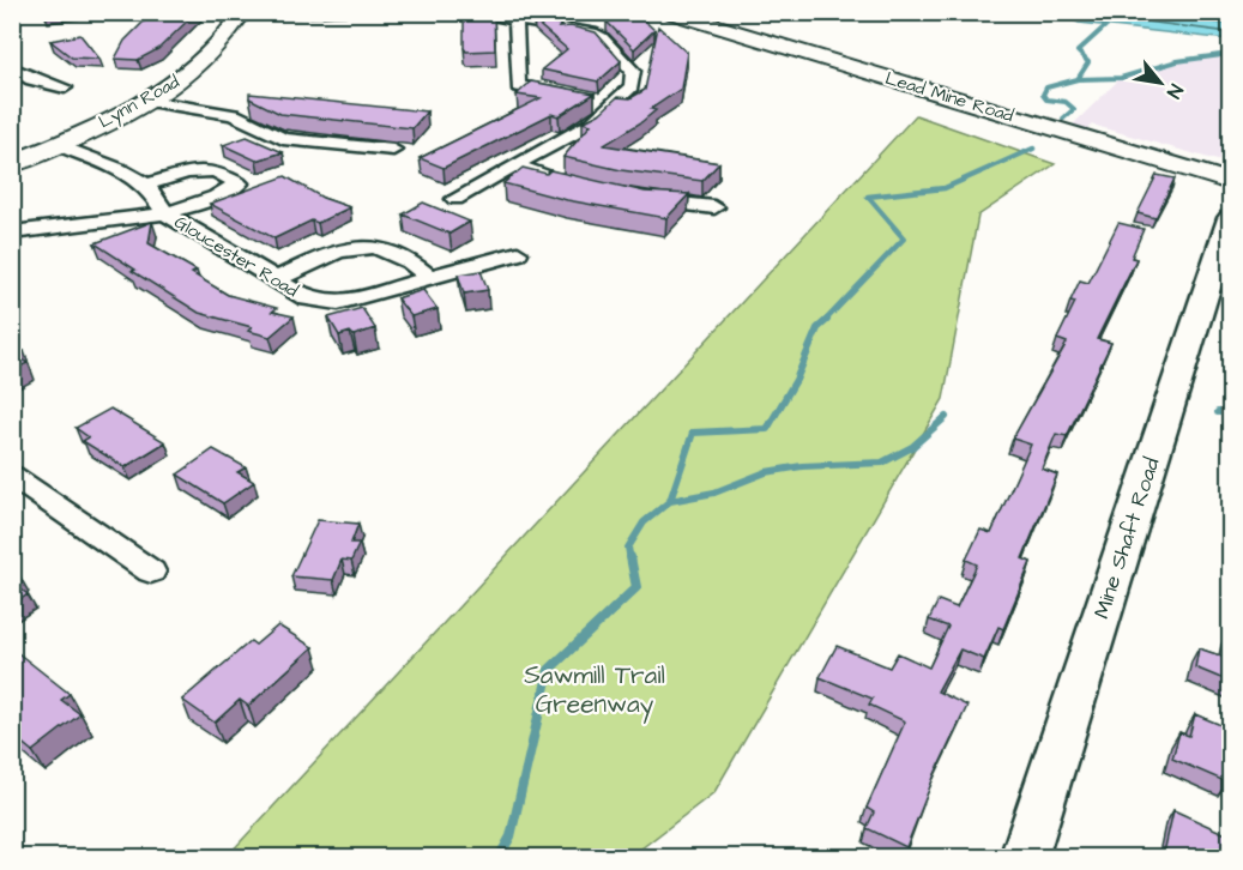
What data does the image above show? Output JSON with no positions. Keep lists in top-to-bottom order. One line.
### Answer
{"streets":{"main road":["Lead Mine Road","Lynn Road"],"street":["Gloucester Road","Mine Shaft Road"]},"crossings":[["Lynn Road","Gloucester Road"]],"parks":["Sawmill Trail Greenway"],"north":"bottom right"}
